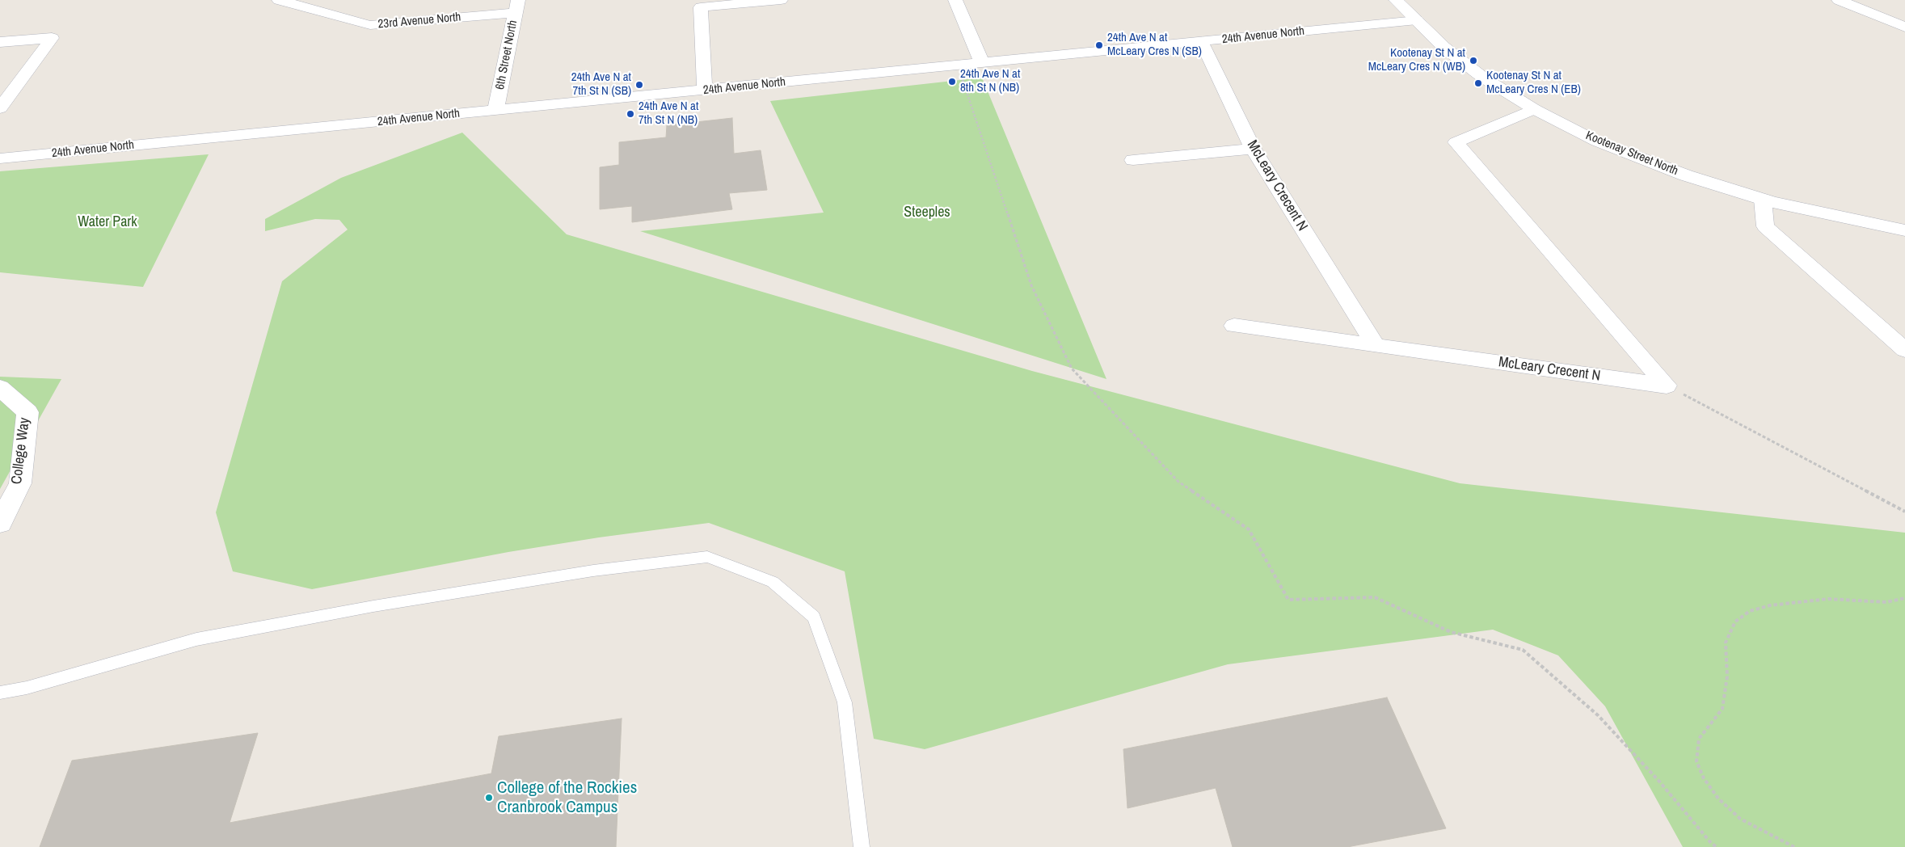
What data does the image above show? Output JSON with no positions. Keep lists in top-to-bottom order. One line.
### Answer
{"streets":{"street":["23rd Avenue North","24th Avenue North","6th Street North","Kootenay Street North","McLeary Crecent N","College Way"]},"crossings":[["23rd Avenue North","6th Street North"],["24th Avenue North","6th Street North"],["24th Avenue North","Kootenay Street North"],["24th Avenue North","McLeary Crecent N"]],"parks":["Steeples","Water Park"],"places":["24th Ave N at McLeary Cres N (SB)","Kootenay St N at McLeary Cres N (WB)","24th Ave N at 8th St N (NB)","Kootenay St N at McLeary Cres N (EB)","24th Ave N at 7th St N (SB)","24th Ave N at 7th St N (NB)","College of the Rockies Cranbrook Campus"]}
